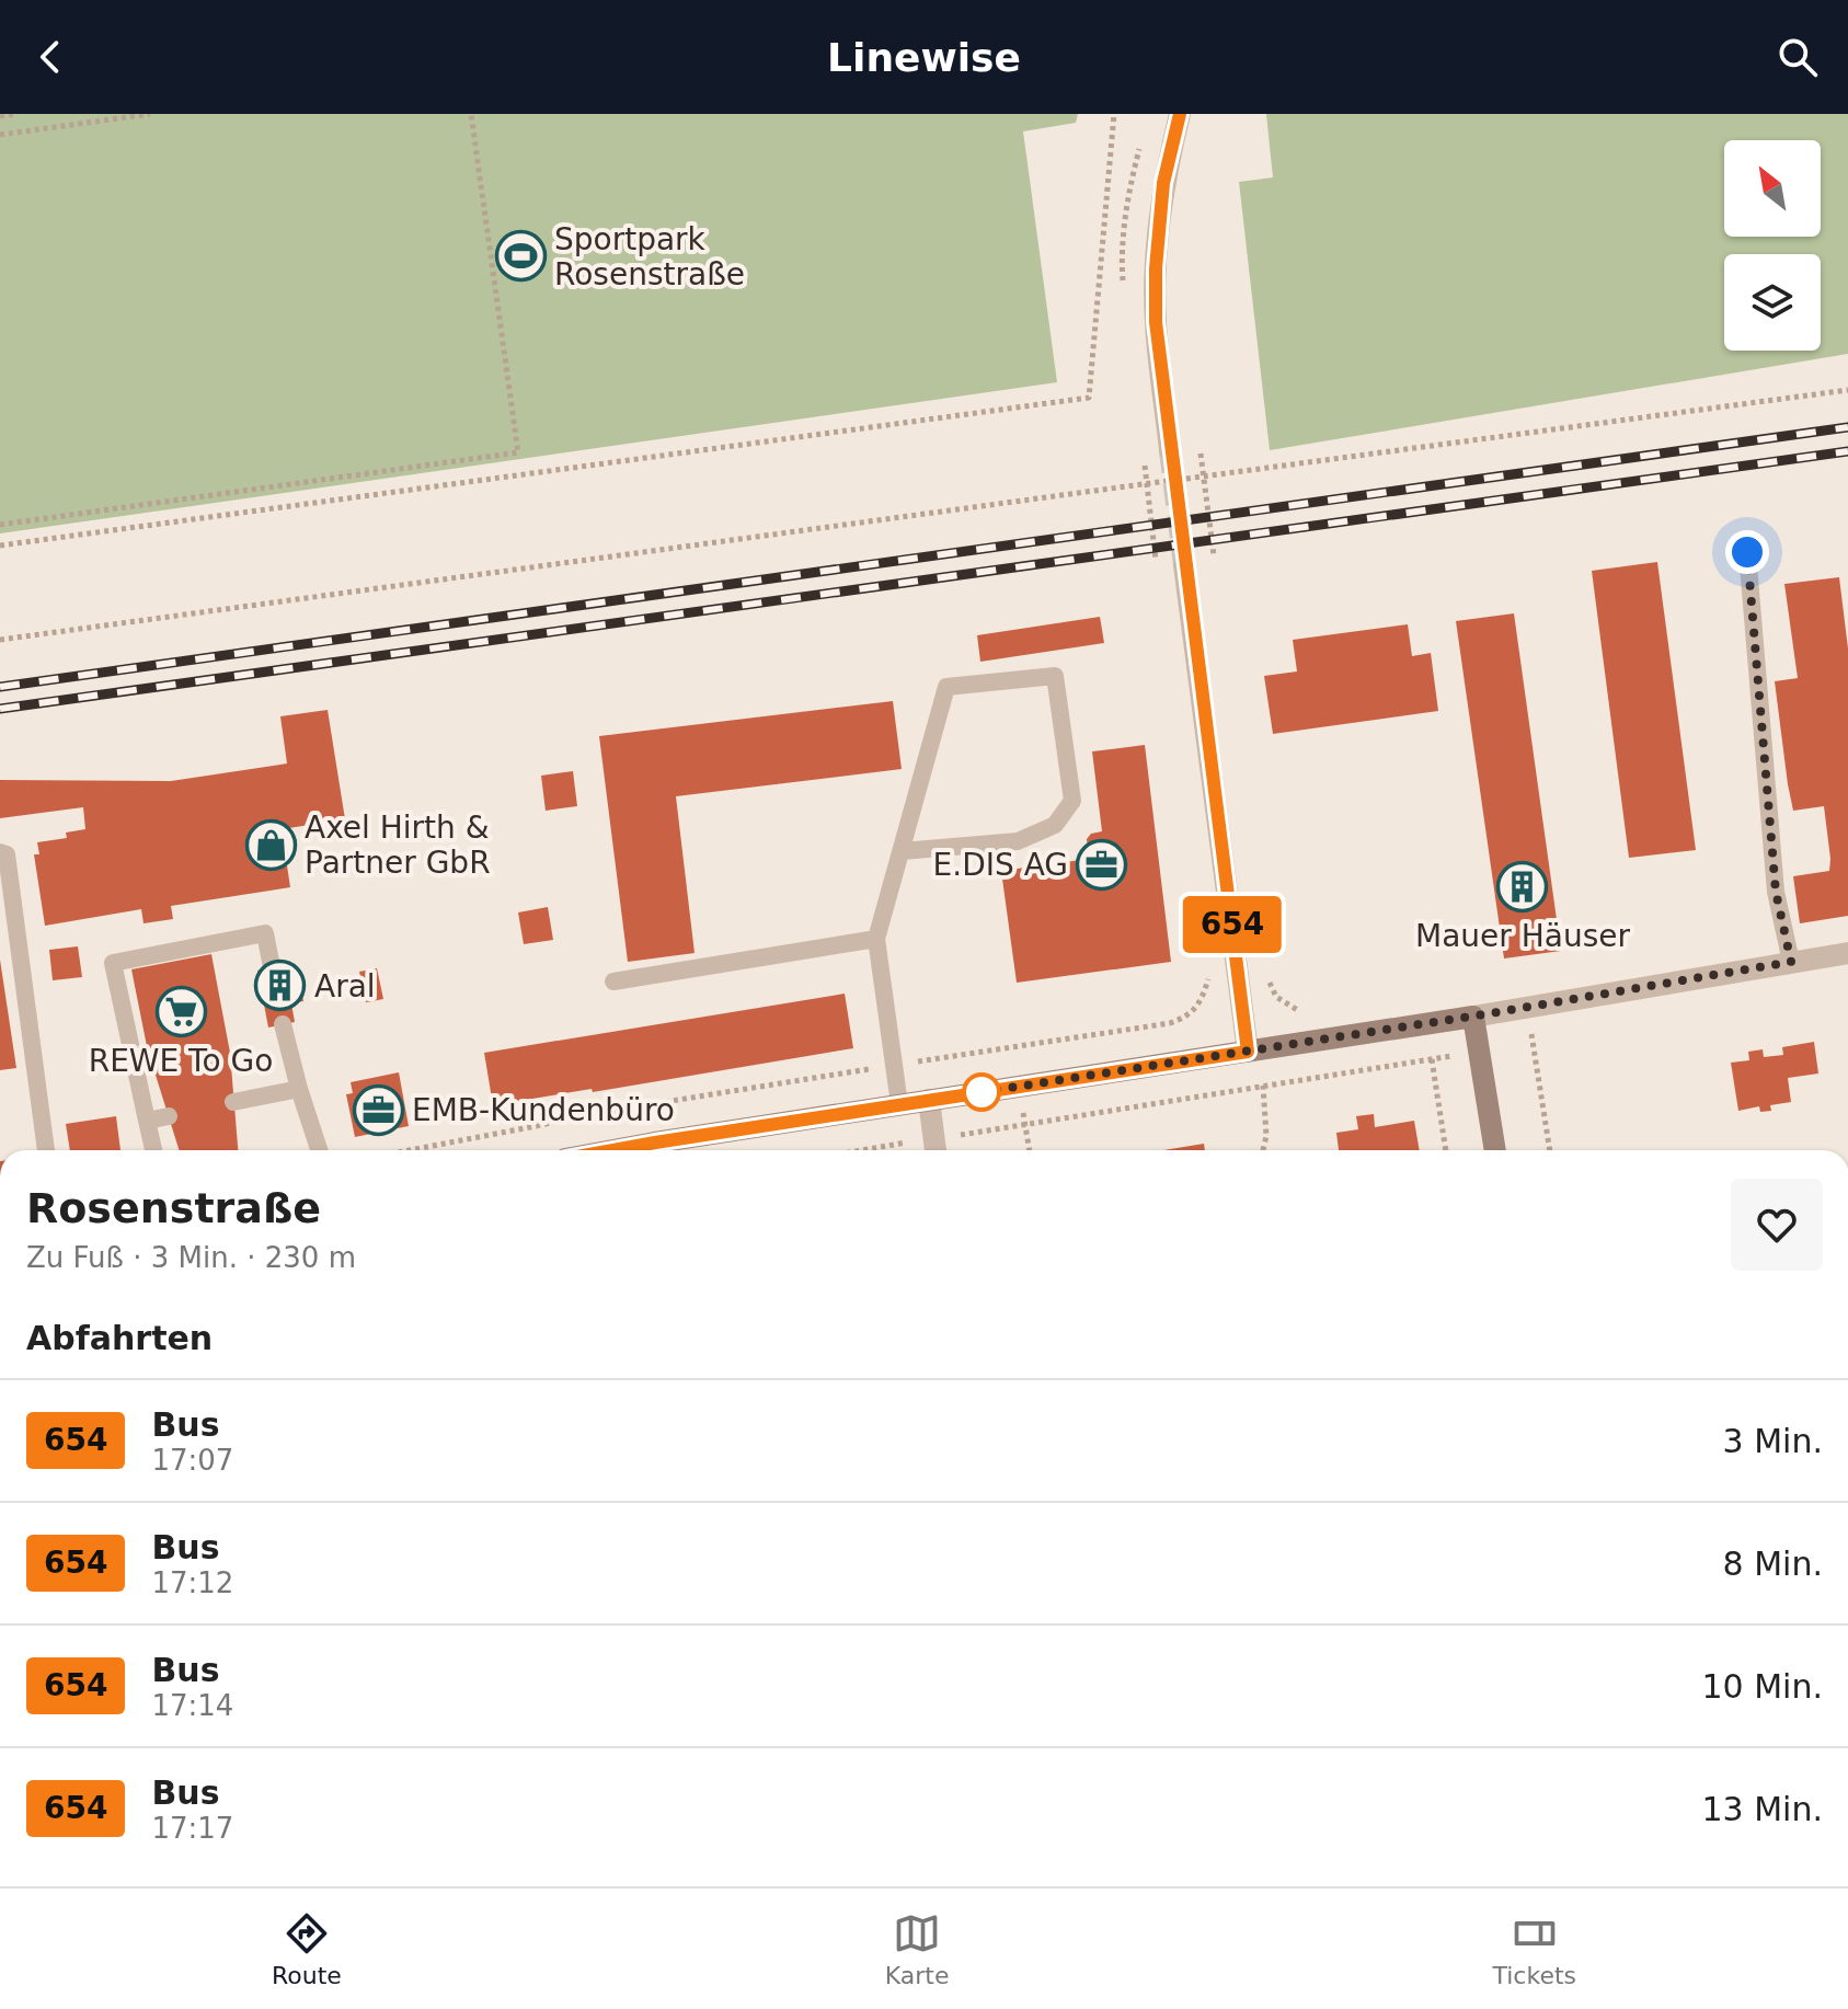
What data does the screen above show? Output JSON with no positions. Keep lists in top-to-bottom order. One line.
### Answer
{"places":{"sports":["Sportpark Rosenstraße"],"shop":["Axel Hirth & Partner GbR"],"office":["E.DIS AG","EMB-Kundenbüro"],"building":["Mauer Häuser","Aral"],"supermarket":["REWE To Go"]},"lines":["bus line 654"],"north":"top left","page":{"header":"Linewise","on_map":"654","heading":[["Rosenstraße","Zu Fuß · 3 Min. · 230 m"],"Abfahrten"],"list":[{"mark":"654","name":"Bus","note":"17:07","value":"3 Min."},{"mark":"654","name":"Bus","note":"17:12","value":"8 Min."},{"mark":"654","name":"Bus","note":"17:14","value":"10 Min."},{"mark":"654","name":"Bus","note":"17:17","value":"13 Min."}],"tabs":["Route","Karte","Tickets"]}}
